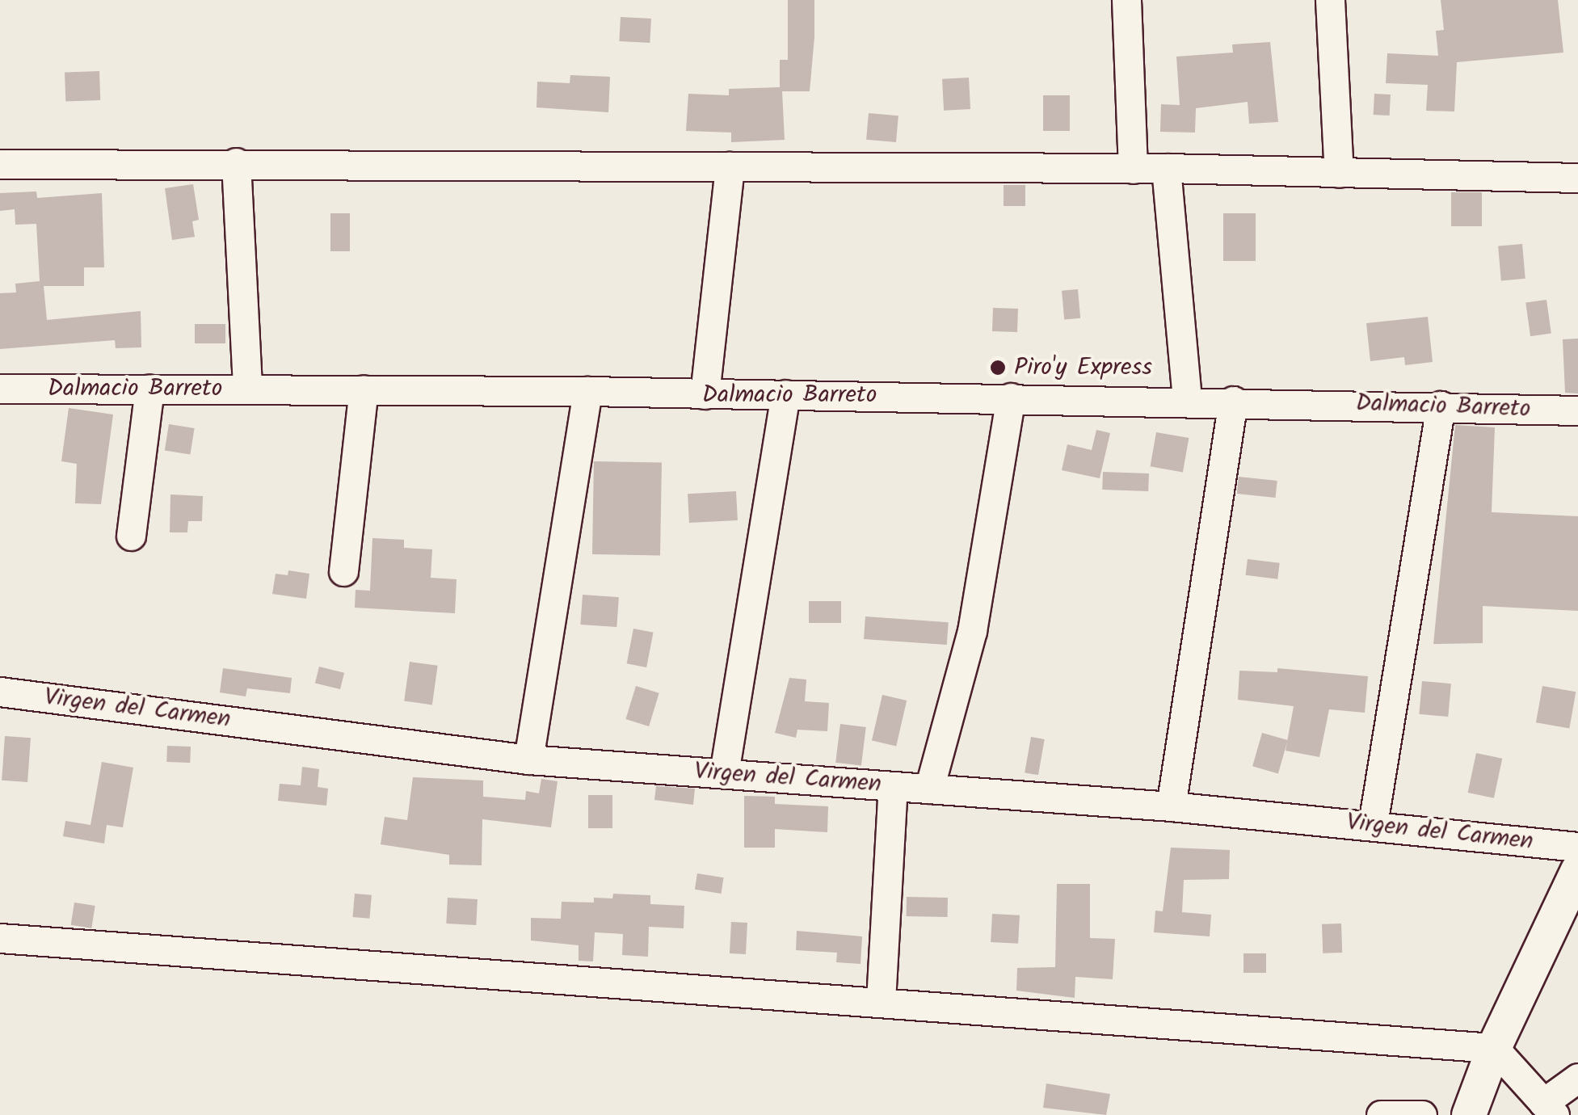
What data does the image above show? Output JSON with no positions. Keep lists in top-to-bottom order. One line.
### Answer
{"streets":{"street":["Dalmacio Barreto","Virgen del Carmen"]},"places":["Piro'y Express"]}
